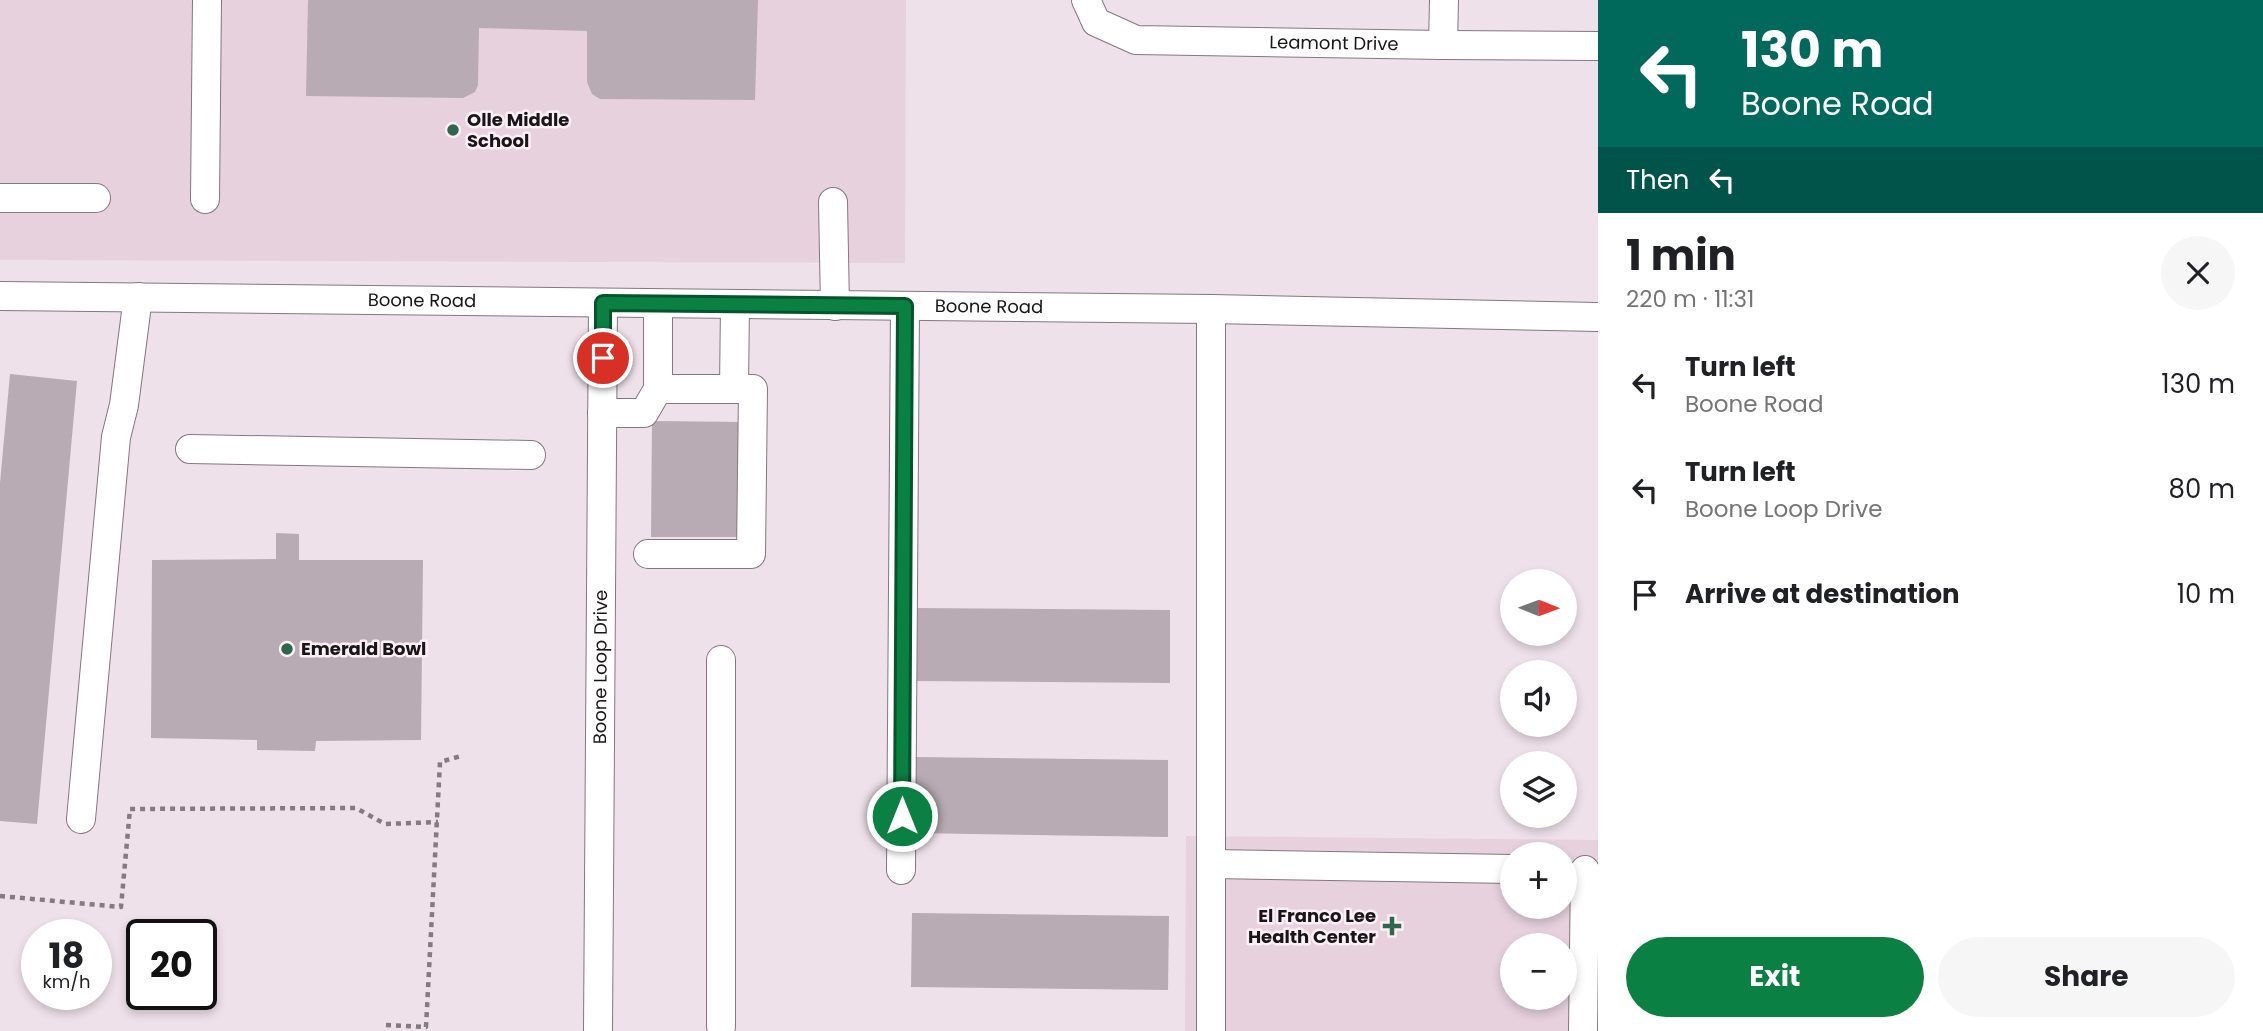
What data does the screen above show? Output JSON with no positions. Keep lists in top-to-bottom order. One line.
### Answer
{"streets":{"street":["Leamont Drive","Boone Road","Boone Loop Drive"]},"crossings":[["Boone Road","Boone Loop Drive"]],"places":{"other":["Olle Middle School","Emerald Bowl"],"health":["El Franco Lee Health Center"]},"north":"right","page":{"turn":["130 m","Boone Road"],"then":"Then","heading":["1 min","220 m · 11:31"],"list":[{"name":"Turn left","note":"Boone Road","value":"130 m"},{"name":"Turn left","note":"Boone Loop Drive","value":"80 m"},{"name":"Arrive at destination","value":"10 m"}],"map_buttons":["+","−"],"speed":"18 km/h","limit":"20","buttons":["Exit","Share"]}}
